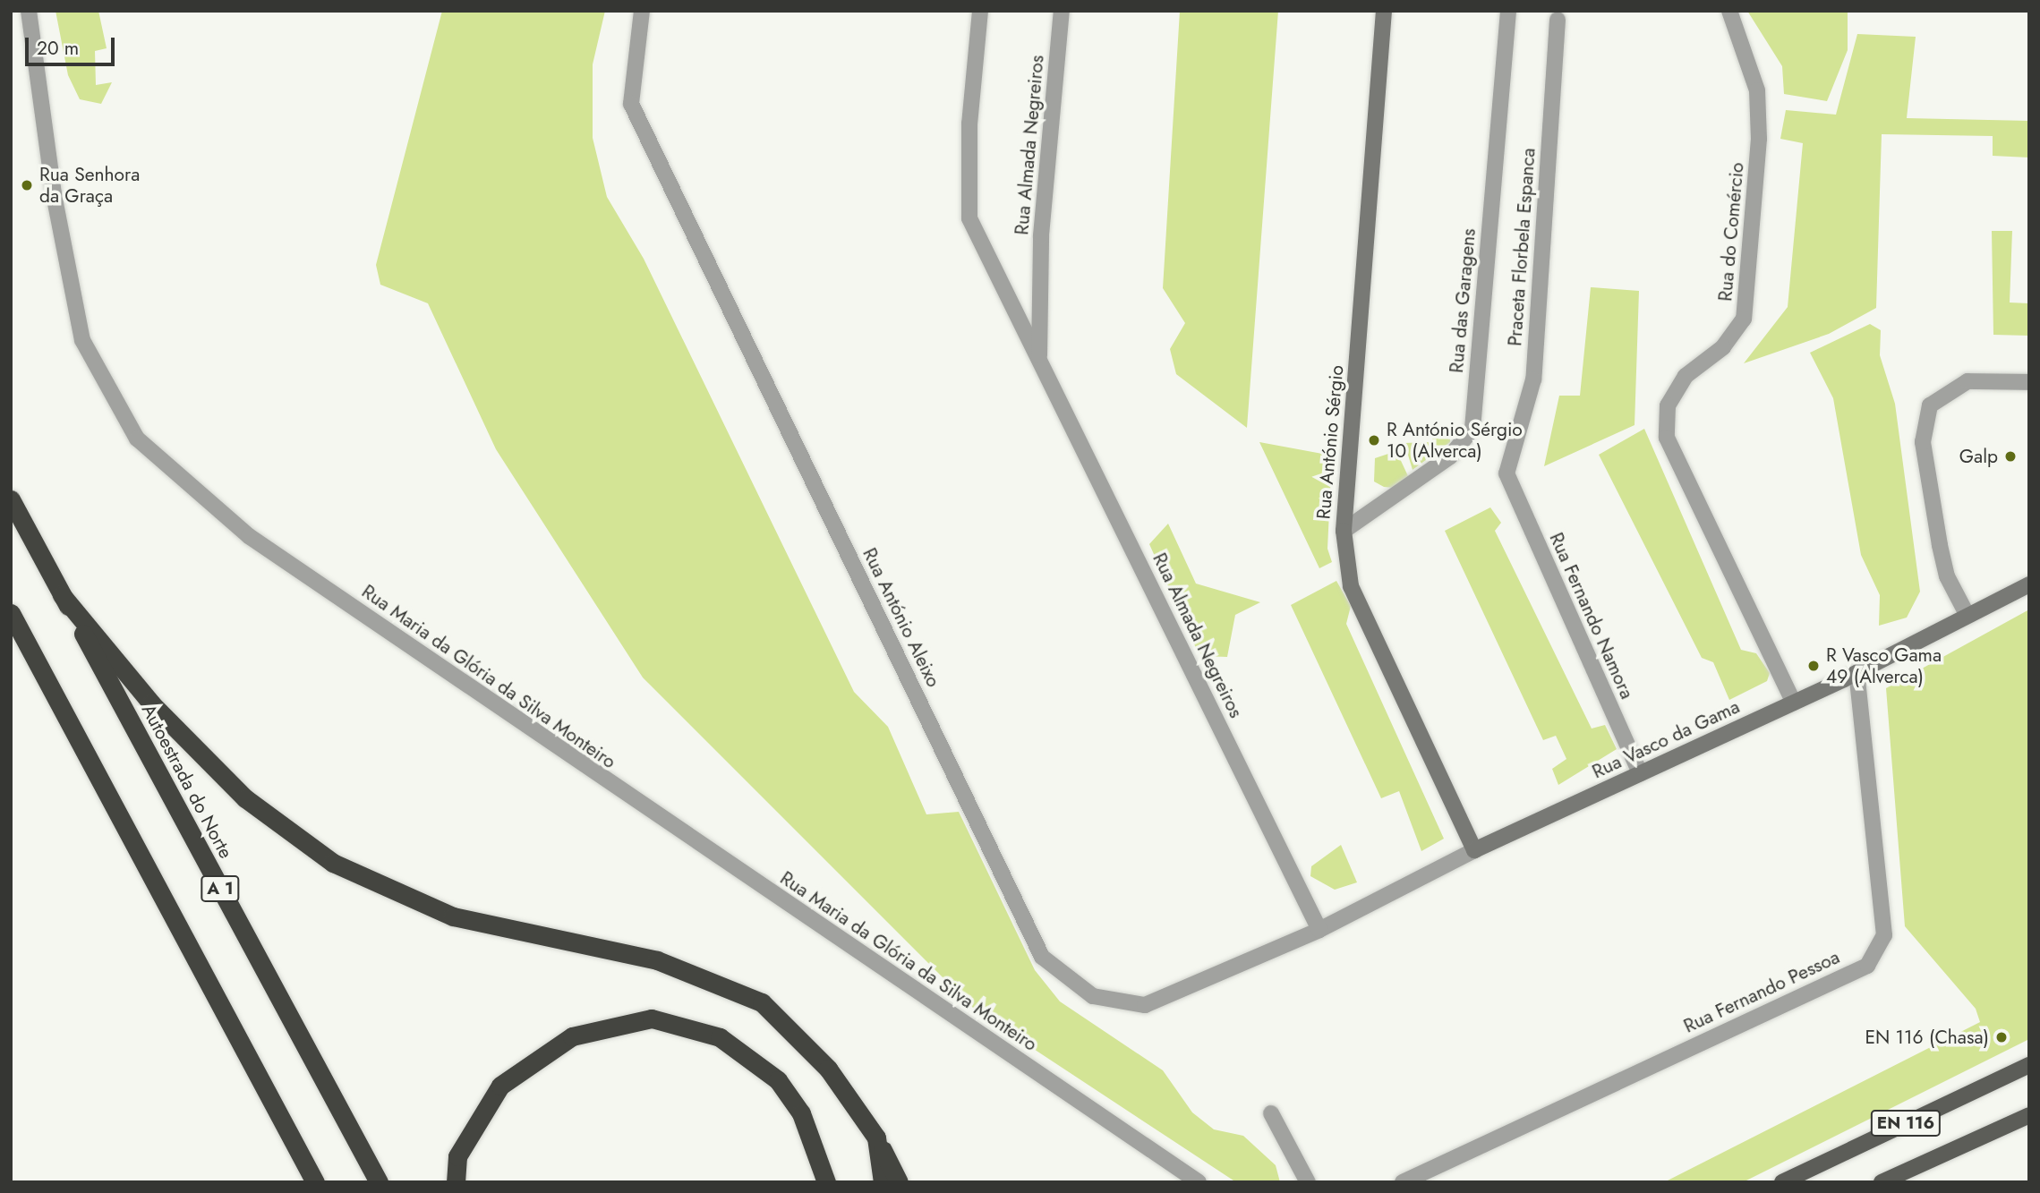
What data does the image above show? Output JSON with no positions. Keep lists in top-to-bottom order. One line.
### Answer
{"streets":{"highway":["Autoestrada do Norte","A 1"],"main road":["Rua António Sérgio","Rua Vasco da Gama","EN 116"],"street":["Rua Almada Negreiros","Rua do Comércio","Praceta Florbela Espanca","Rua das Garagens","Rua Fernando Namora","Rua António Aleixo","Rua Maria da Glória da Silva Monteiro","Rua Fernando Pessoa"]},"crossings":[["Rua Almada Negreiros","Rua António Aleixo"],["Rua Almada Negreiros","Rua Vasco da Gama"],["Rua do Comércio","Rua Vasco da Gama"],["Praceta Florbela Espanca","Rua Fernando Namora"],["Rua das Garagens","Rua António Sérgio"],["Rua António Sérgio","Rua Vasco da Gama"],["Rua Fernando Namora","Rua Vasco da Gama"],["Rua António Aleixo","Rua Vasco da Gama"],["Rua Vasco da Gama","Rua Fernando Pessoa"]],"places":["Rua Senhora da Graça","R António Sérgio 10 (Alverca)","Galp","R Vasco Gama 49 (Alverca)","EN 116 (Chasa)"],"scale_bar":"20 m"}
